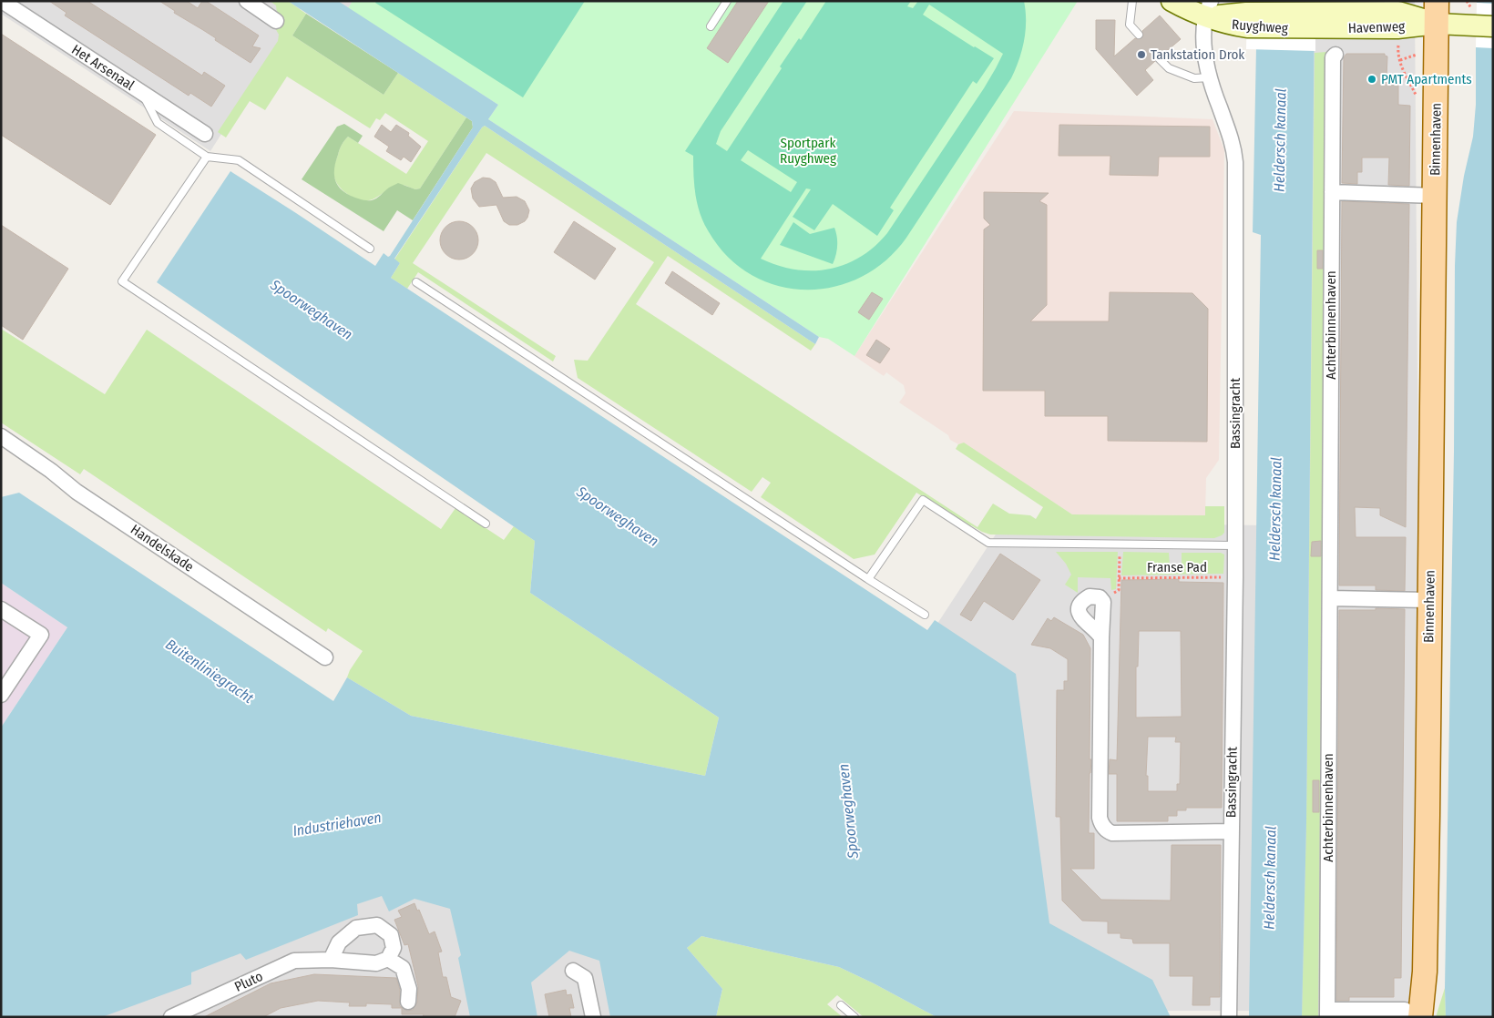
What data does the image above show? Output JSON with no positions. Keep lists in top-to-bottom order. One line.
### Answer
{"streets":{"main road":["Binnenhaven"],"street":["Ruyghweg","Havenweg","Het Arsenaal","Achterbinnenhaven","Bassingracht","Handelskade","Pluto"],"path":["Franse Pad"]},"crossings":[["Ruyghweg","Havenweg"],["Ruyghweg","Bassingracht"],["Havenweg","Binnenhaven"],["Binnenhaven","Achterbinnenhaven"],["Bassingracht","Franse Pad"]],"water":["Heldersch kanaal","Spoorweghaven","Buitenliniegracht","Industriehaven"],"parks":["Sportpark Ruyghweg"],"places":["Tankstation Drok","PMT Apartments"]}
